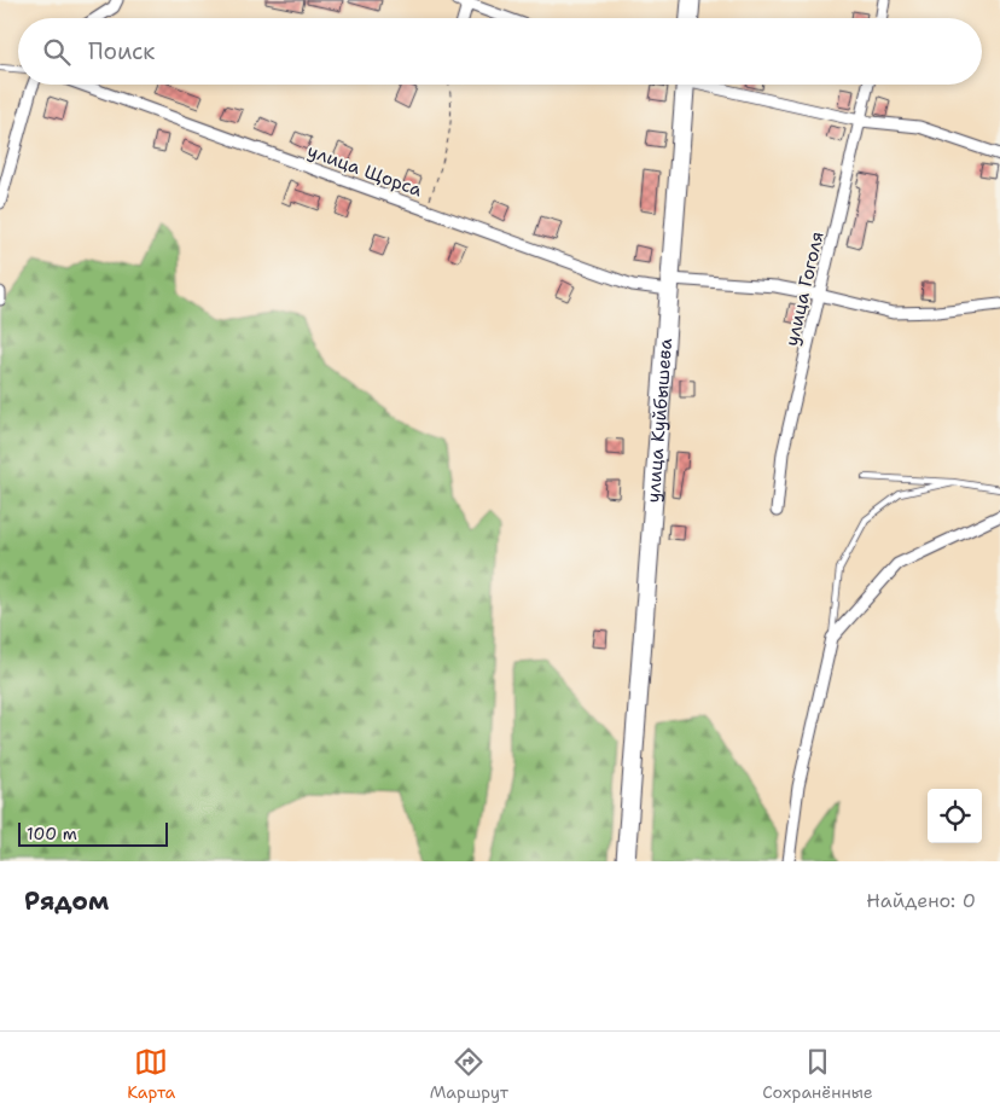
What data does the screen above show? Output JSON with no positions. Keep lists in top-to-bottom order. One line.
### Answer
{"streets":{"highway":["улица Куйбышева"],"street":["улица Щорса","улица Гоголя"]},"crossings":[["улица Щорса","улица Гоголя"],["улица Щорса","улица Куйбышева"]],"scale_bar":"100 m","page":{"search":"Поиск","scale":"100 m","heading":["Рядом","Найдено: 0"],"nav":["Карта","Маршрут","Сохранённые"]}}
